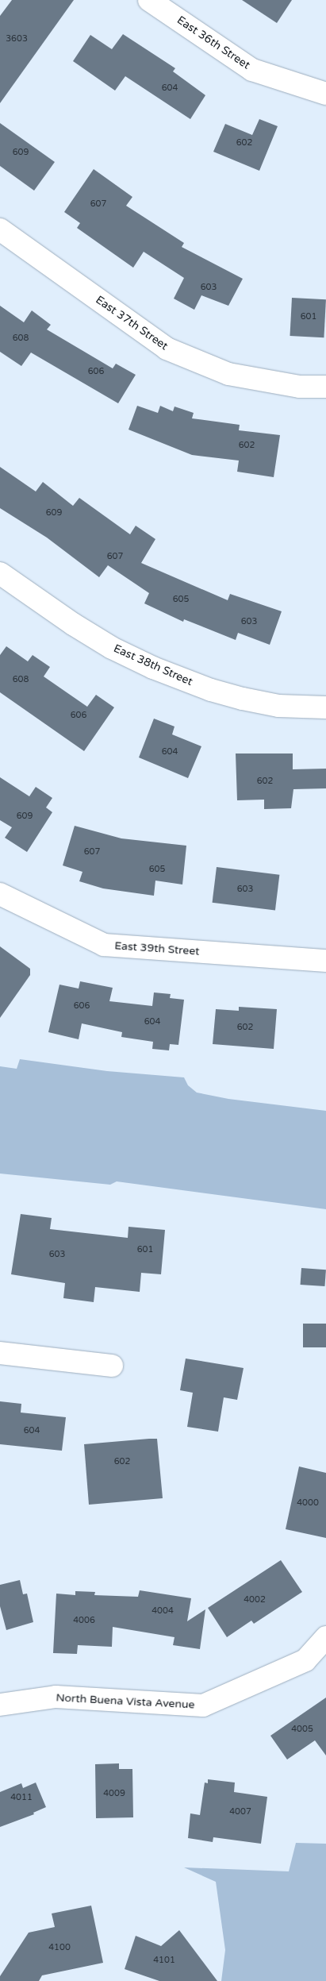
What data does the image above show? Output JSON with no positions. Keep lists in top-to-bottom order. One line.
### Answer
{"streets":{"street":["East 36th Street","East 37th Street","East 38th Street","East 39th Street","North Buena Vista Avenue"]},"house_numbers":["3603","604","602","609","607","603","601","608","606","602","609","607","605","603","608","606","604","602","609","607","605","603","606","604","602","601","603","604","602","4000","4002","4004","4006","4005","4009","4011","4007","4100","4101"]}
